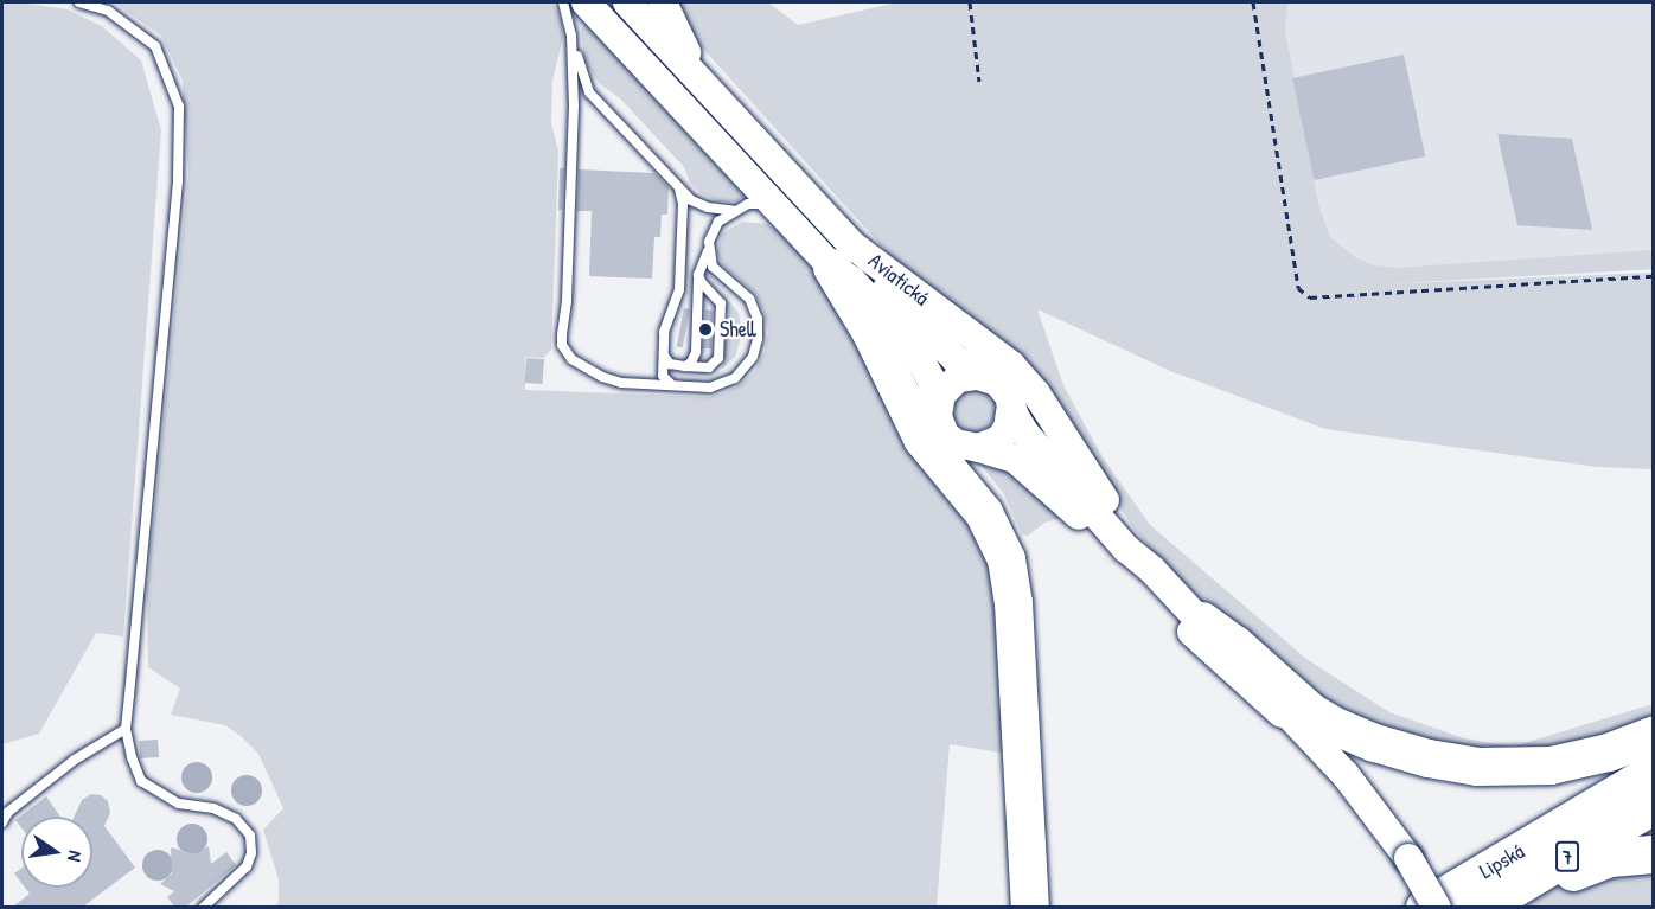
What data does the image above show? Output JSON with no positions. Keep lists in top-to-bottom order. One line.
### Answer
{"streets":{"highway":["7","Lipská"],"main road":["Aviatická"]},"places":["Shell"],"north":"right"}
